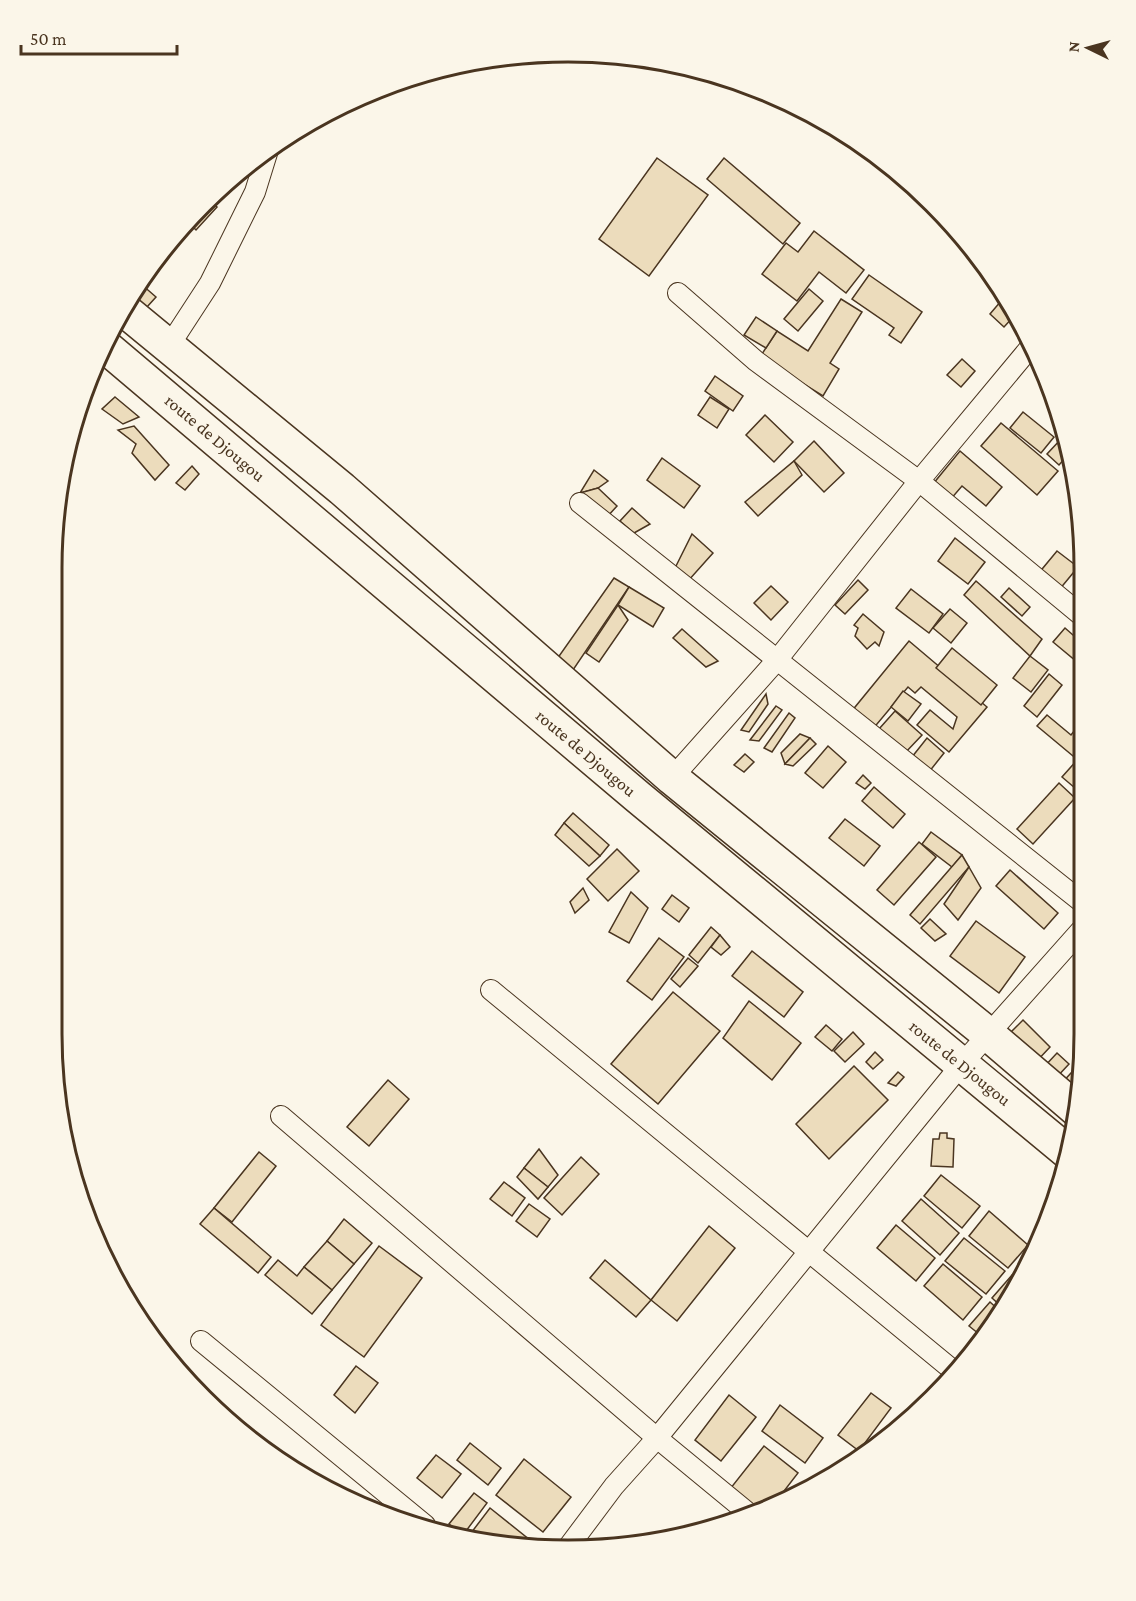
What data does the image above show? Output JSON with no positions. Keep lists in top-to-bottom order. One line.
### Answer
{"streets":{"highway":["route de Djougou"]},"scale_bar":"50 m","north":"left"}
